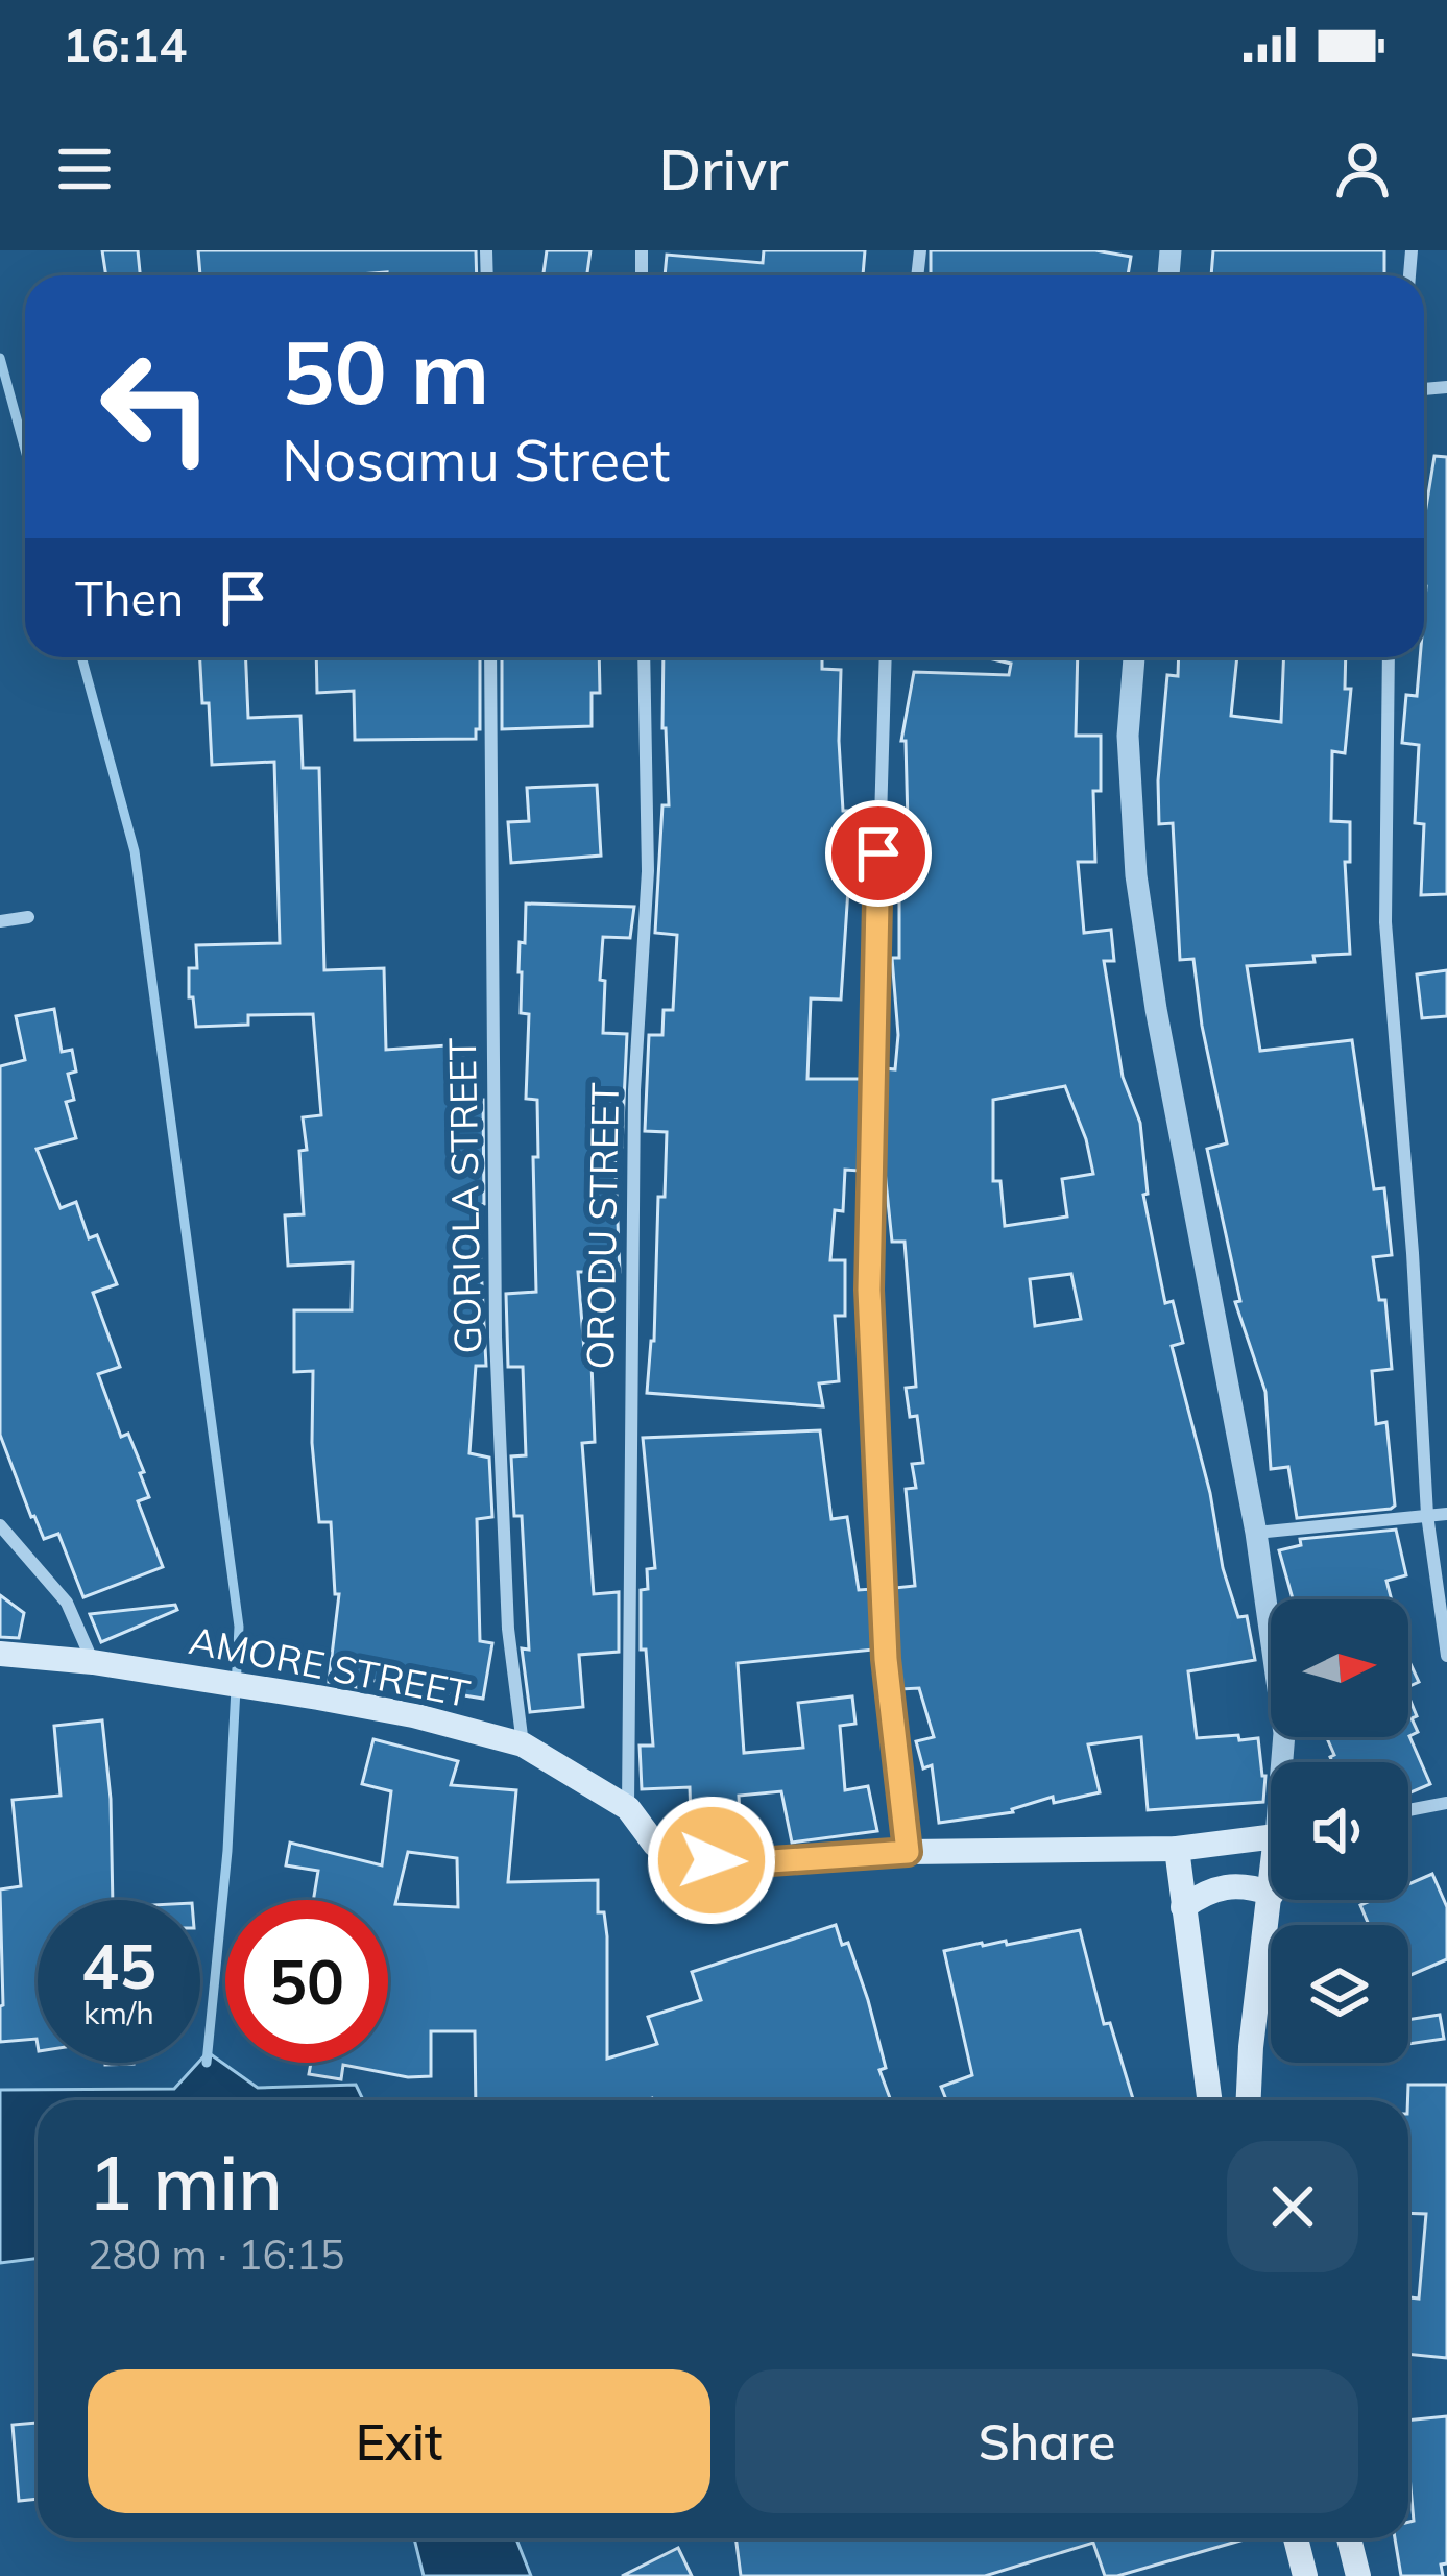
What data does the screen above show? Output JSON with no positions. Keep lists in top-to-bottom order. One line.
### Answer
{"streets":{"main road":["AMORE STREET"],"street":["GORIOLA STREET","ORODU STREET"]},"crossings":[["GORIOLA STREET","AMORE STREET"],["ORODU STREET","AMORE STREET"]],"north":"right","page":{"status":"16:14","header":"Drivr","turn":["50 m","Nosamu Street"],"then":"Then","speed":"45 km/h","limit":"50","heading":["1 min","280 m · 16:15"],"buttons":["Exit","Share"]}}
